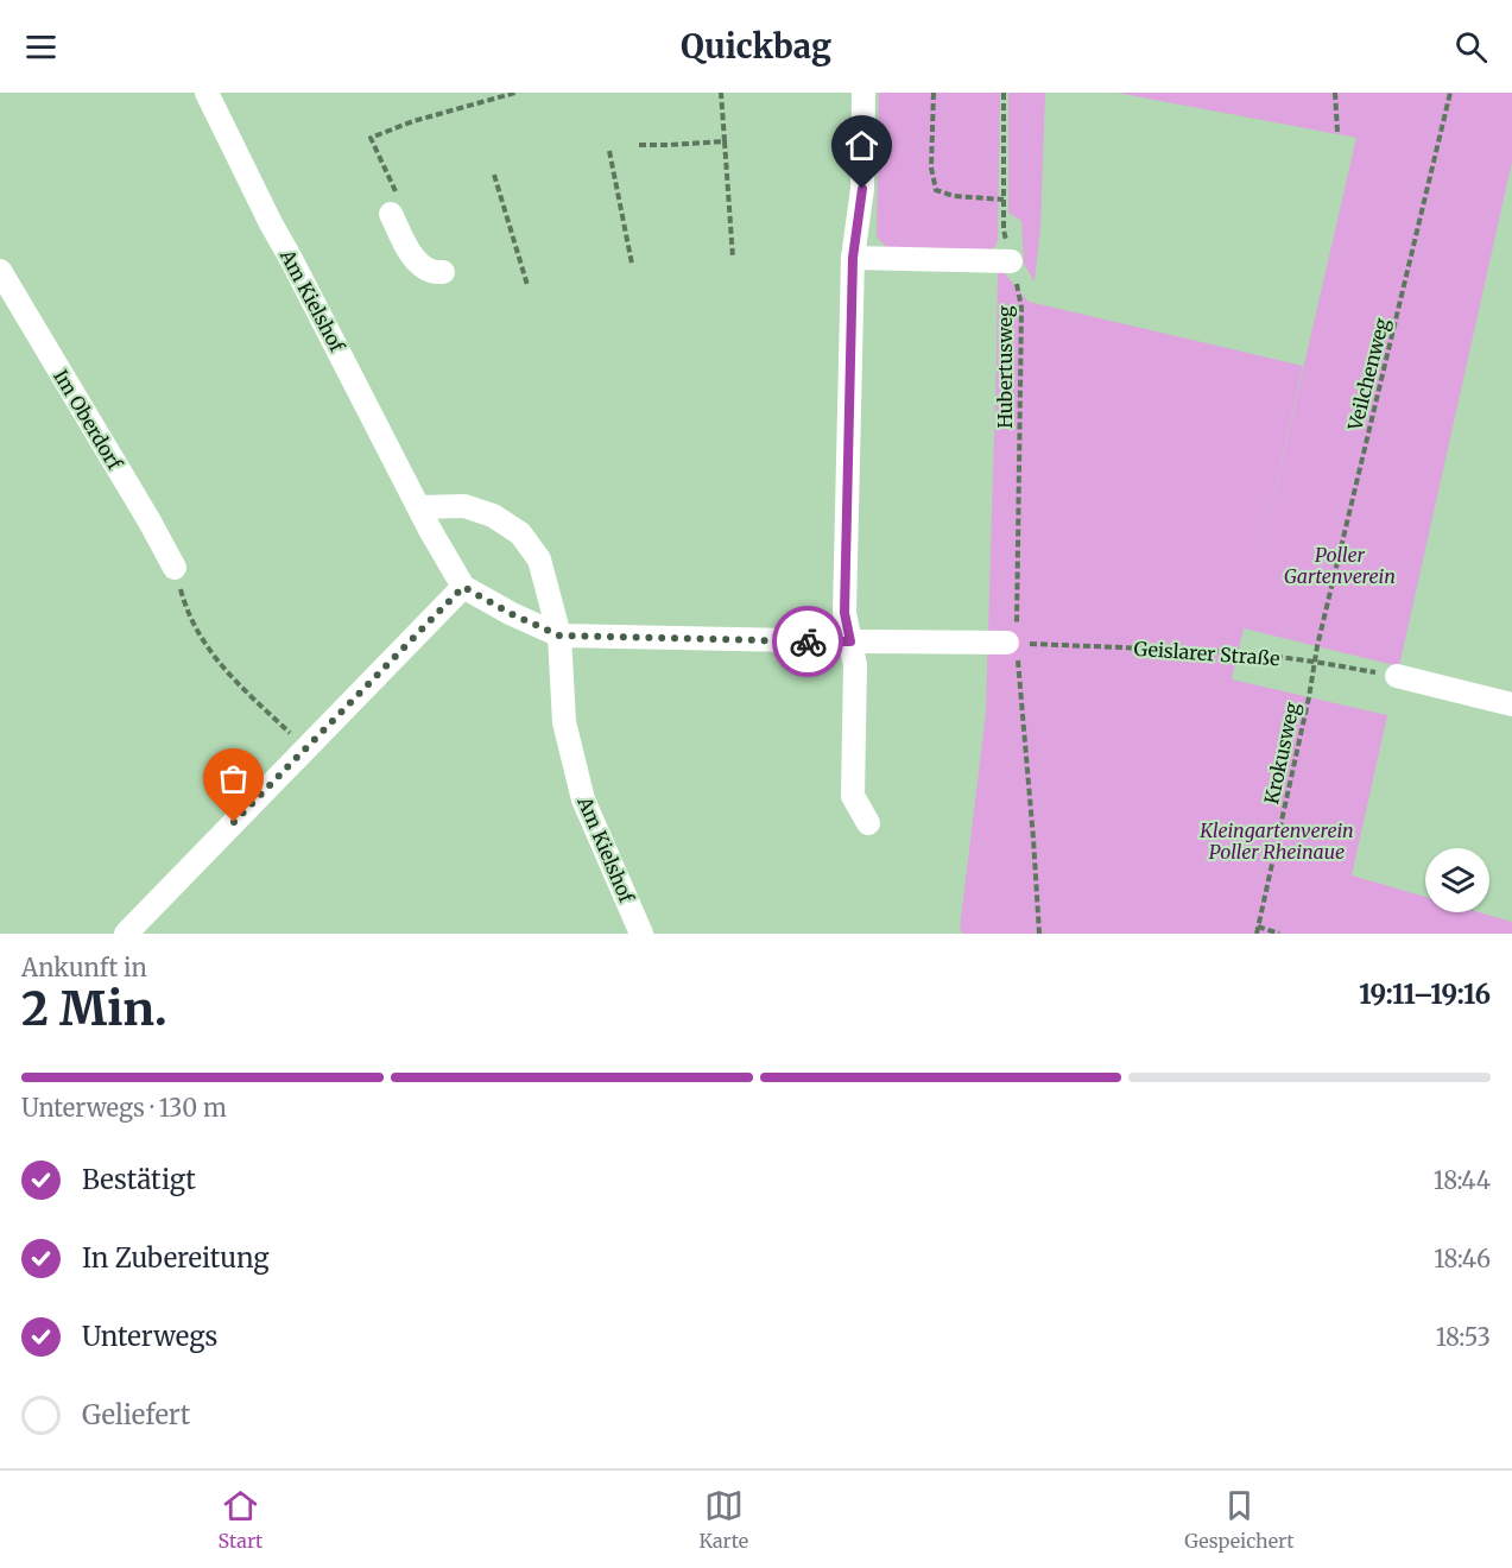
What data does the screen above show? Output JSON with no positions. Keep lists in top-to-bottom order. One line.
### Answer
{"streets":{"street":["Am Kielshof","Im Oberdorf"],"path":["Hubertusweg","Veilchenweg","Geislarer Straße","Krokusweg"]},"crossings":[["Hubertusweg","Geislarer Straße"],["Veilchenweg","Geislarer Straße"],["Veilchenweg","Krokusweg"],["Geislarer Straße","Krokusweg"]],"parks":["Poller Gartenverein","Kleingartenverein Poller Rheinaue"],"page":{"header":"Quickbag","heading":["2 Min.","Ankunft in","19:11–19:16"],"bar":"Unterwegs · 130 m","list":[["Bestätigt","18:44"],["In Zubereitung","18:46"],["Unterwegs","18:53"],"Geliefert"],"tabs":["Start","Karte","Gespeichert"]}}
